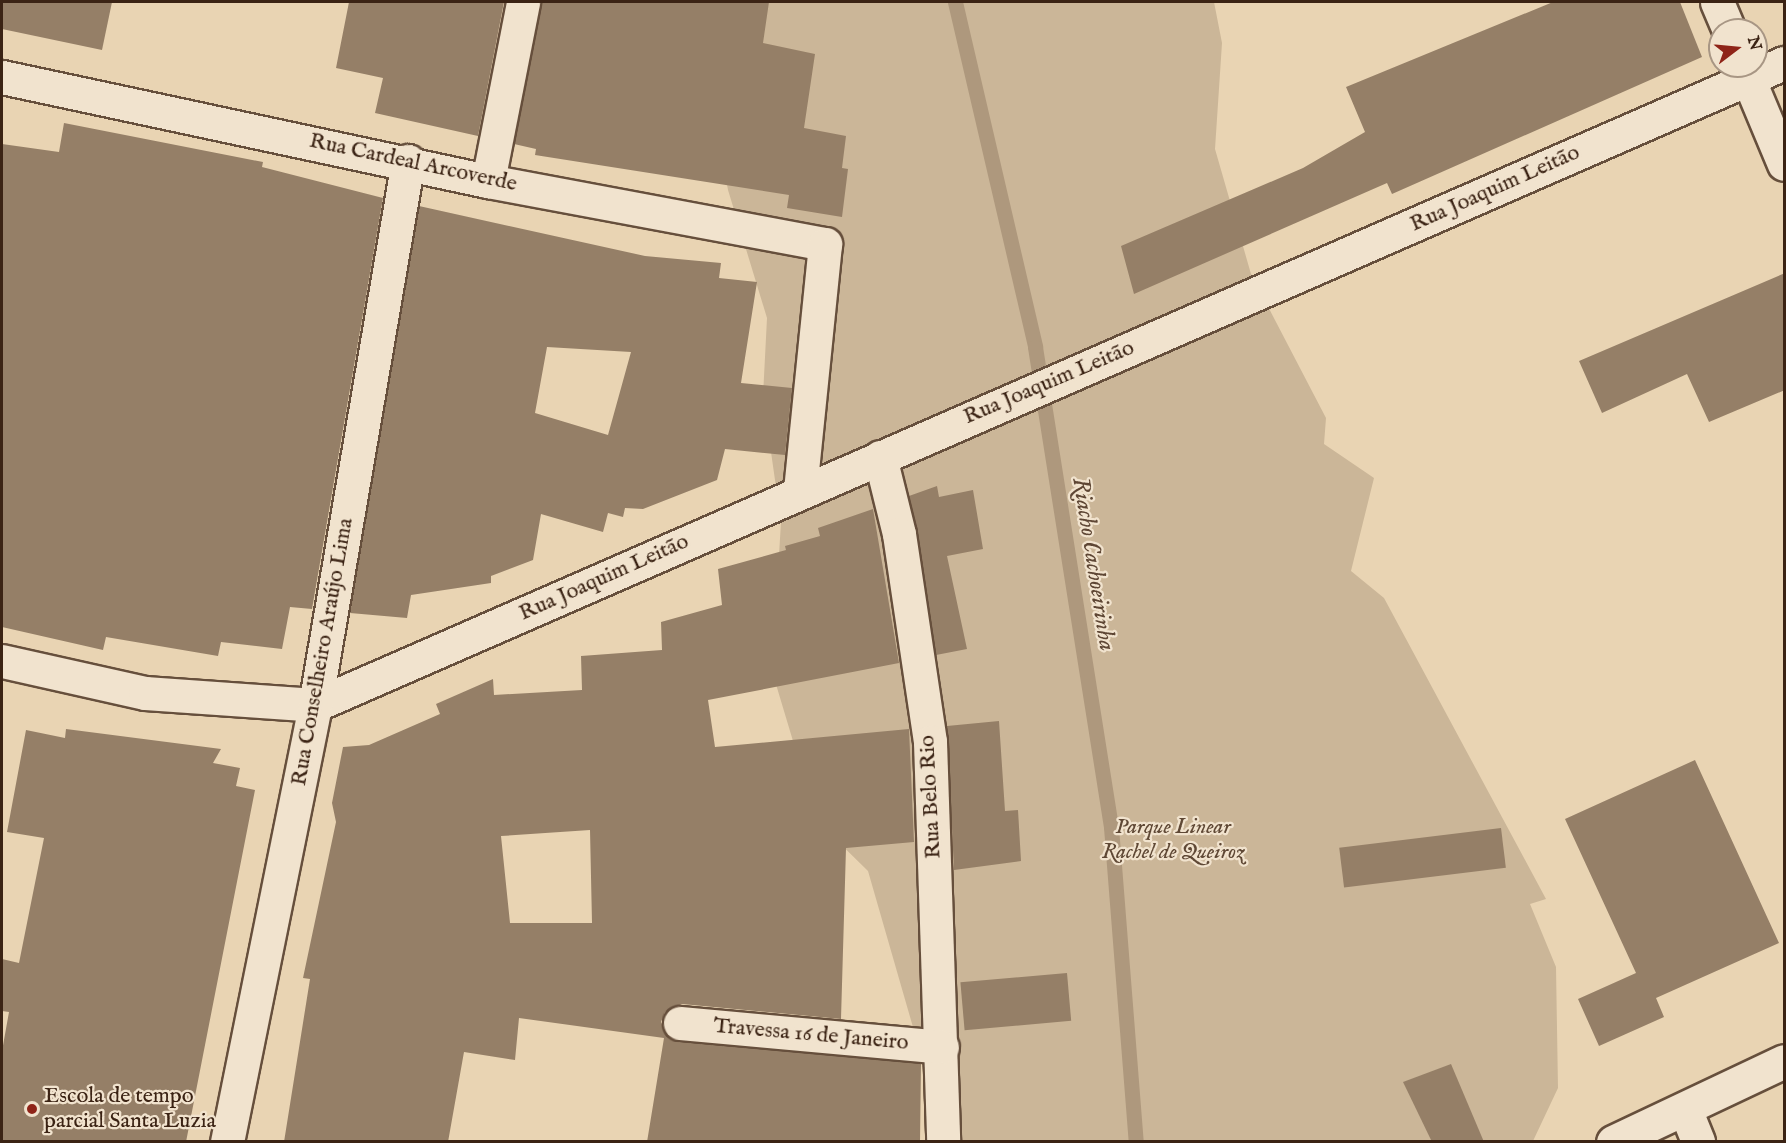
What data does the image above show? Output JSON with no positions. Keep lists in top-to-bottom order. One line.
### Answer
{"streets":{"street":["Rua Cardeal Arcoverde","Rua Joaquim Leitão","Rua Conselheiro Araújo Lima","Rua Belo Rio","Travessa 16 de Janeiro"]},"crossings":[["Rua Cardeal Arcoverde","Rua Joaquim Leitão"],["Rua Cardeal Arcoverde","Rua Conselheiro Araújo Lima"],["Rua Joaquim Leitão","Rua Conselheiro Araújo Lima"],["Rua Joaquim Leitão","Rua Belo Rio"],["Rua Belo Rio","Travessa 16 de Janeiro"]],"water":["Riacho Cachoeirinha"],"parks":["Parque Linear Rachel de Queiroz"],"places":["Escola de tempo parcial Santa Luzia"],"north":"right"}
